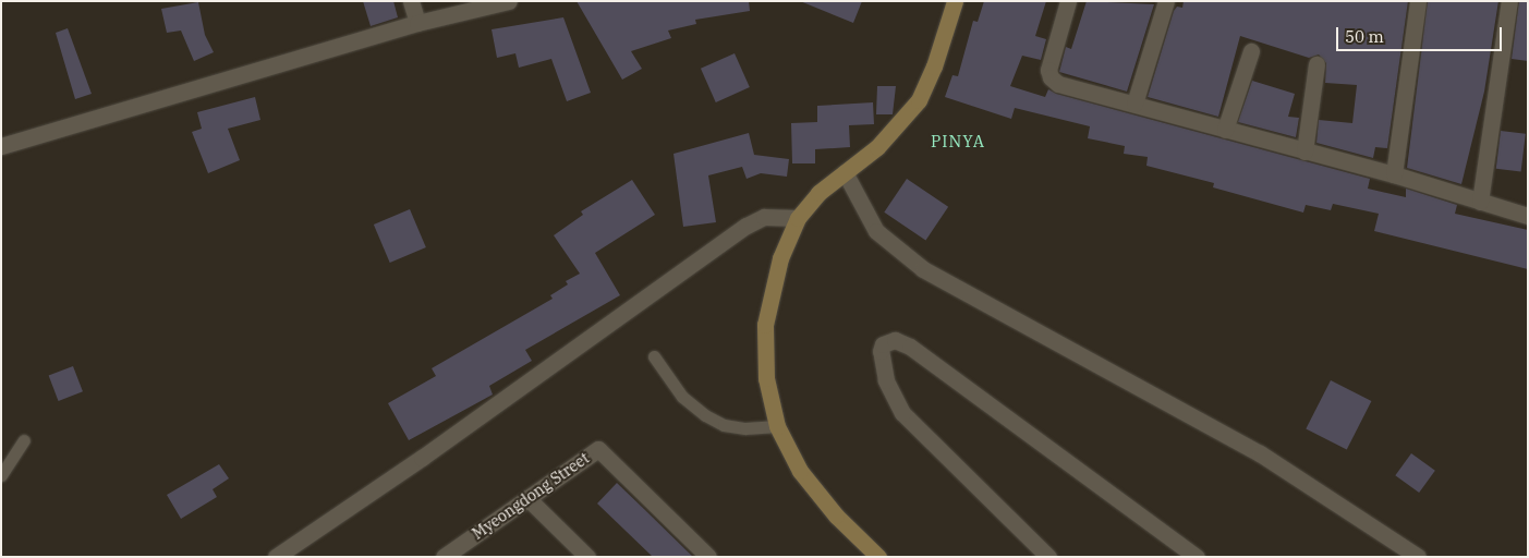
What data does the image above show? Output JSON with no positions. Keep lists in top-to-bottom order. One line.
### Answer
{"streets":{"street":["Myeongdong Street"]},"districts":["PINYA"],"scale_bar":"50 m"}
